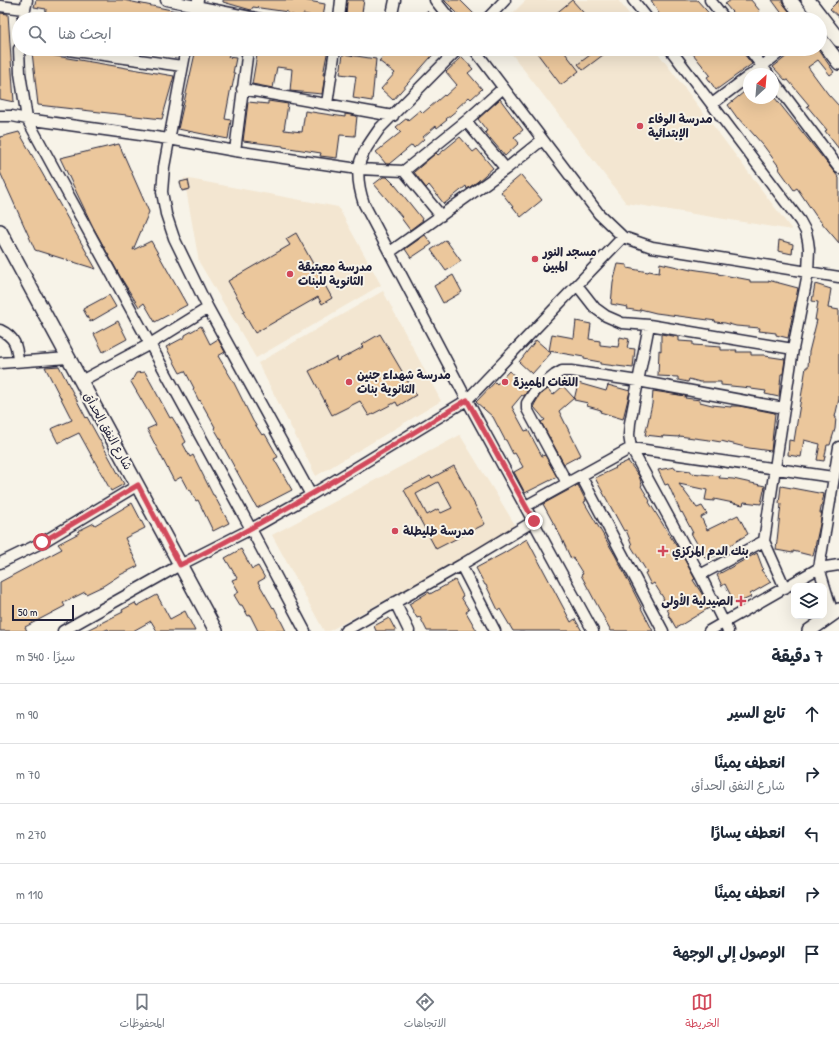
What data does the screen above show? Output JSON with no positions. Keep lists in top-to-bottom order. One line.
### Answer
{"streets":{"main road":["شارع النفق الحدأق"]},"places":{"other":["مدرسة الوفاء الإبتدائية","مسجد النور المبين","مدرسة معيتيقة الثانوية للبنات","مدرسة شهداء جنين الثانوية بنات","اللغات المميزة","مدرسة طليطلة"],"health":["بنك الدم المركزي","الصيدلية الأولى"]},"scale_bar":"50 m","north":"top right","page":{"search":"ابحث هنا","scale":"50 m","heading":["7 دقيقة","سيرًا · 540 m"],"list":[["تابع السير","90 m"],["انعطف يمينًا","شارع النفق الحدأق","70 m"],["انعطف يسارًا","270 m"],["انعطف يمينًا","110 m"],"الوصول إلى الوجهة"],"nav":["الخريطة","الاتجاهات","المحفوظات"]}}
